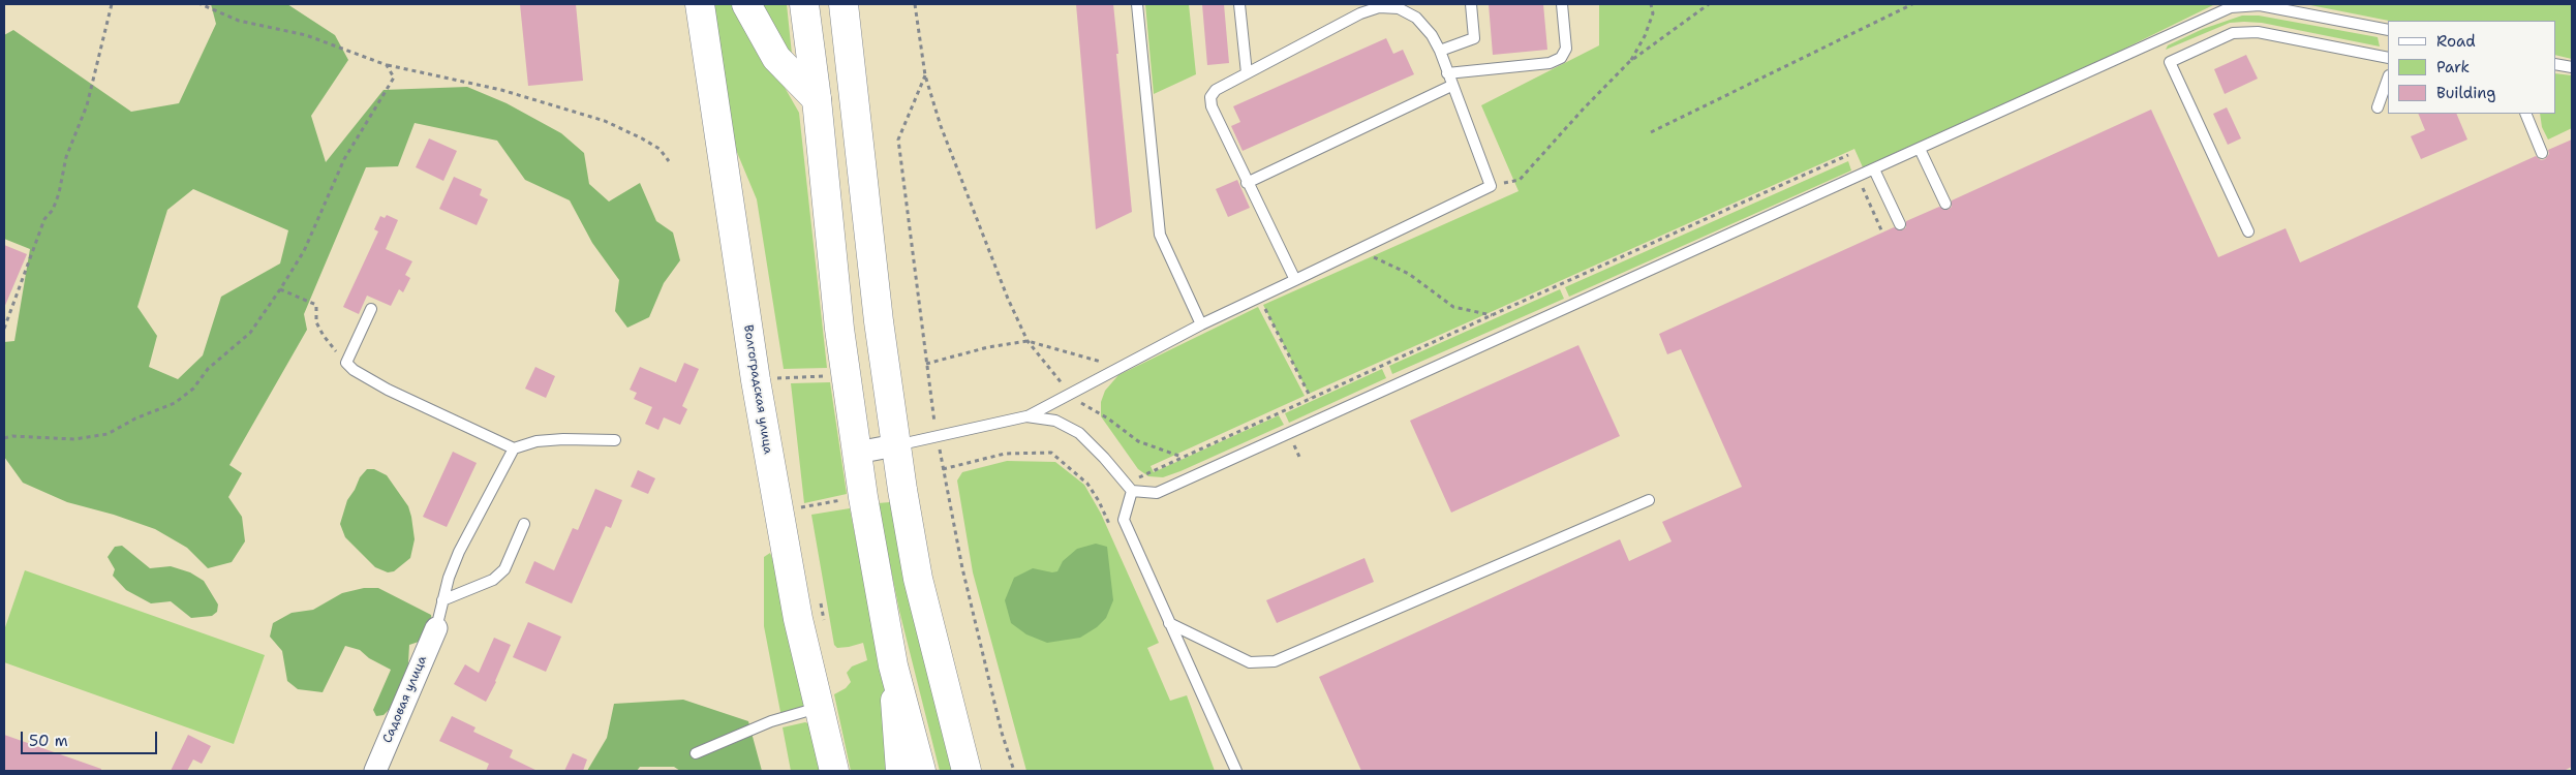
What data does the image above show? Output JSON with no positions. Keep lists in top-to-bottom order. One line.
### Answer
{"streets":{"main road":["Волгоградская улица"],"street":["Садовая улица"]},"legend":["Road","Park","Building"],"scale_bar":"50 m"}
